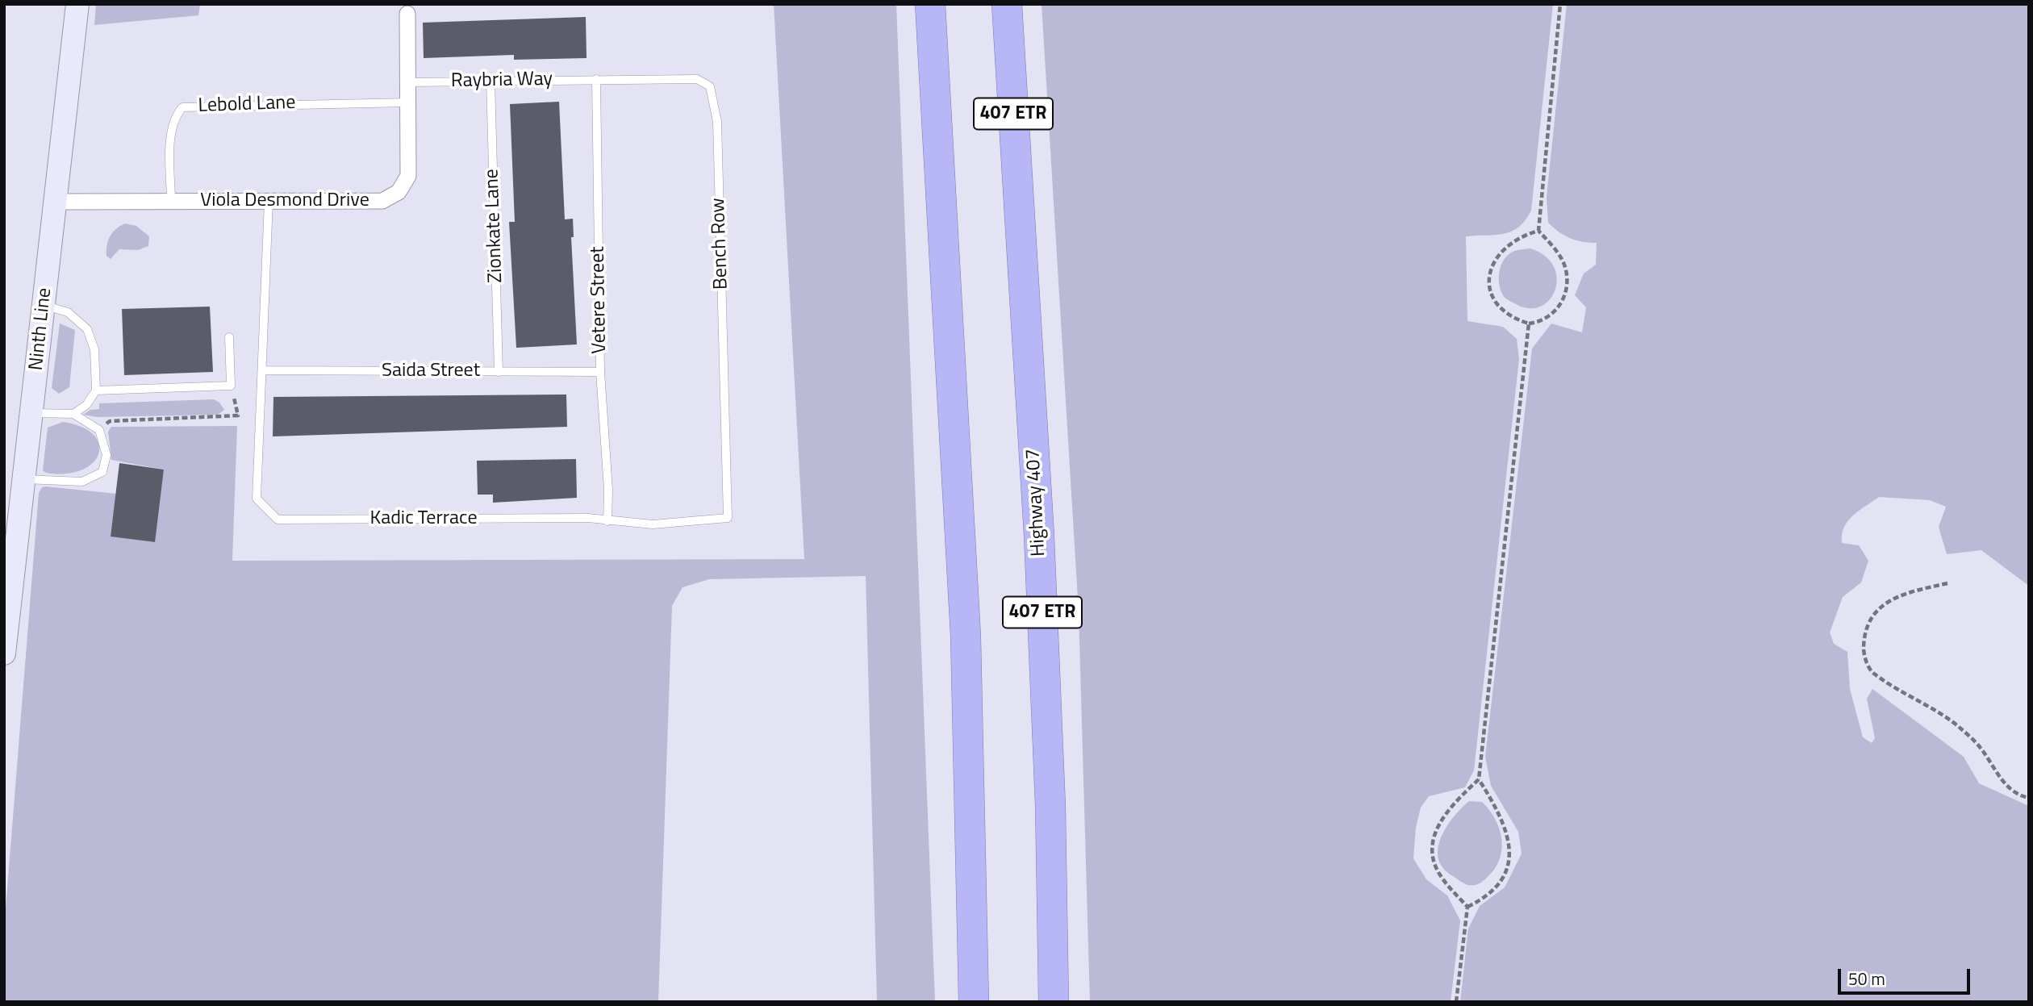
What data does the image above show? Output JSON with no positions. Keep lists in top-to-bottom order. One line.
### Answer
{"streets":{"highway":["407 ETR","Highway 407"],"main road":["Ninth Line"],"street":["Viola Desmond Drive"],"lane":["Raybria Way","Lebold Lane","Zionkate Lane","Bench Row","Vetere Street","Saida Street","Kadic Terrace"]},"crossings":[["Raybria Way","Viola Desmond Drive"],["Raybria Way","Zionkate Lane"],["Raybria Way","Bench Row"],["Raybria Way","Vetere Street"],["Lebold Lane","Viola Desmond Drive"],["Viola Desmond Drive","Ninth Line"],["Viola Desmond Drive","Kadic Terrace"],["Zionkate Lane","Saida Street"],["Bench Row","Vetere Street"],["Bench Row","Kadic Terrace"],["Vetere Street","Saida Street"],["Vetere Street","Kadic Terrace"],["Saida Street","Kadic Terrace"]],"scale_bar":"50 m"}
